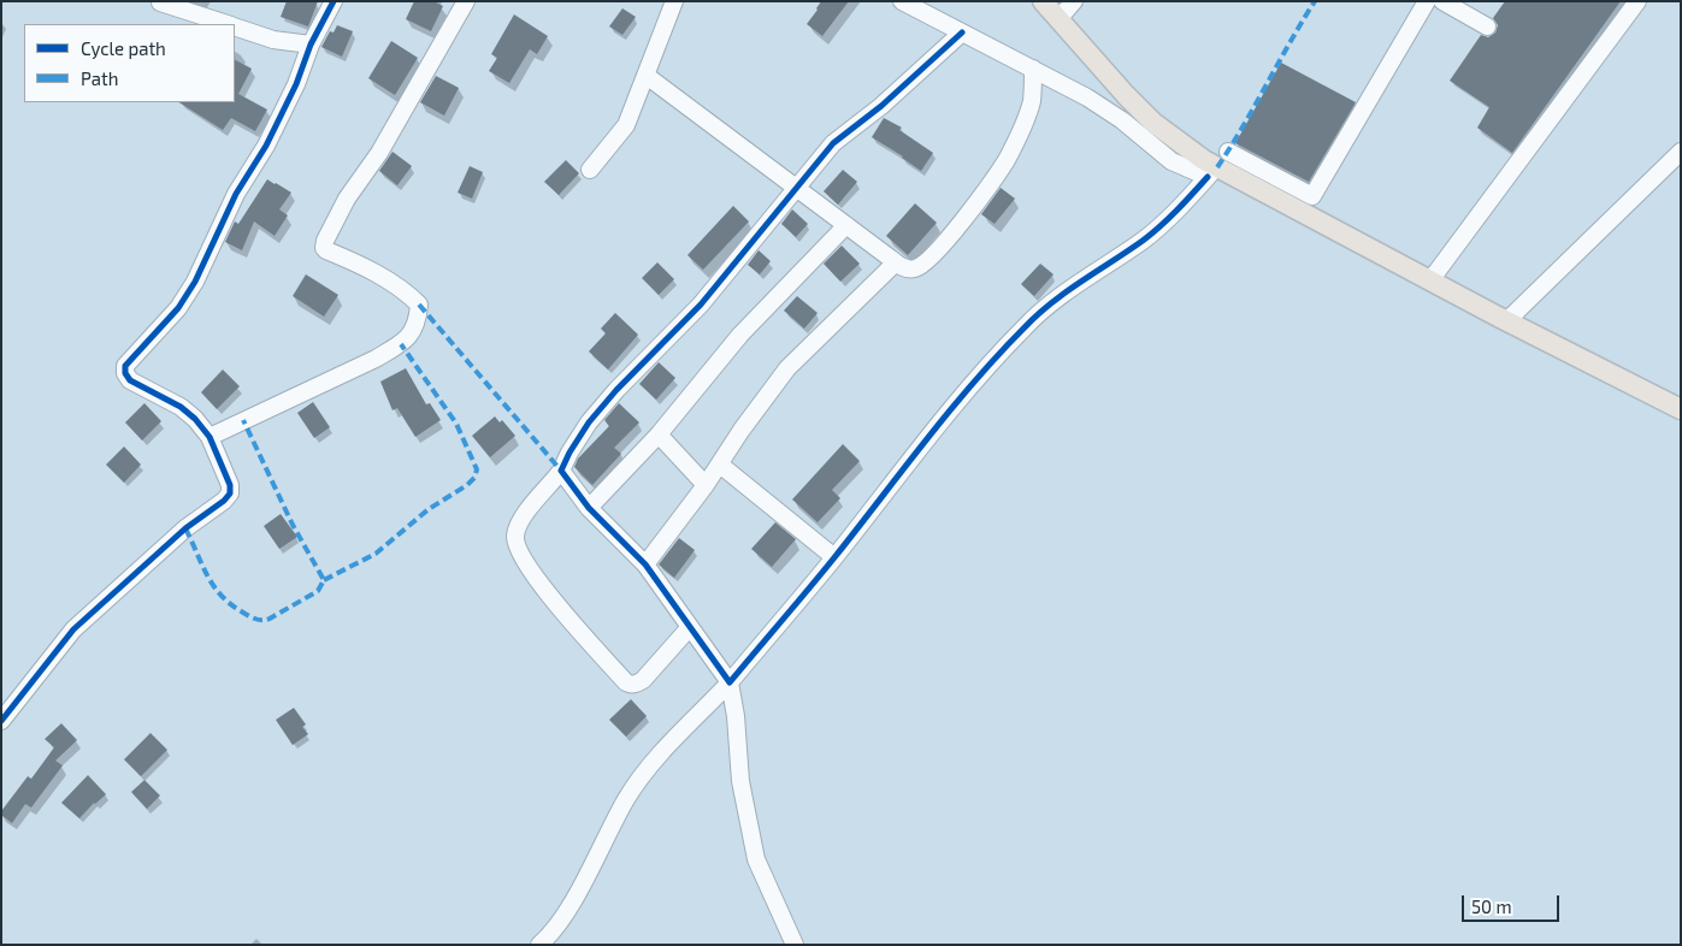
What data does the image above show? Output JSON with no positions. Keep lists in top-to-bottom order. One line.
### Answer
{"legend":["Cycle path","Path"],"scale_bar":"50 m"}
